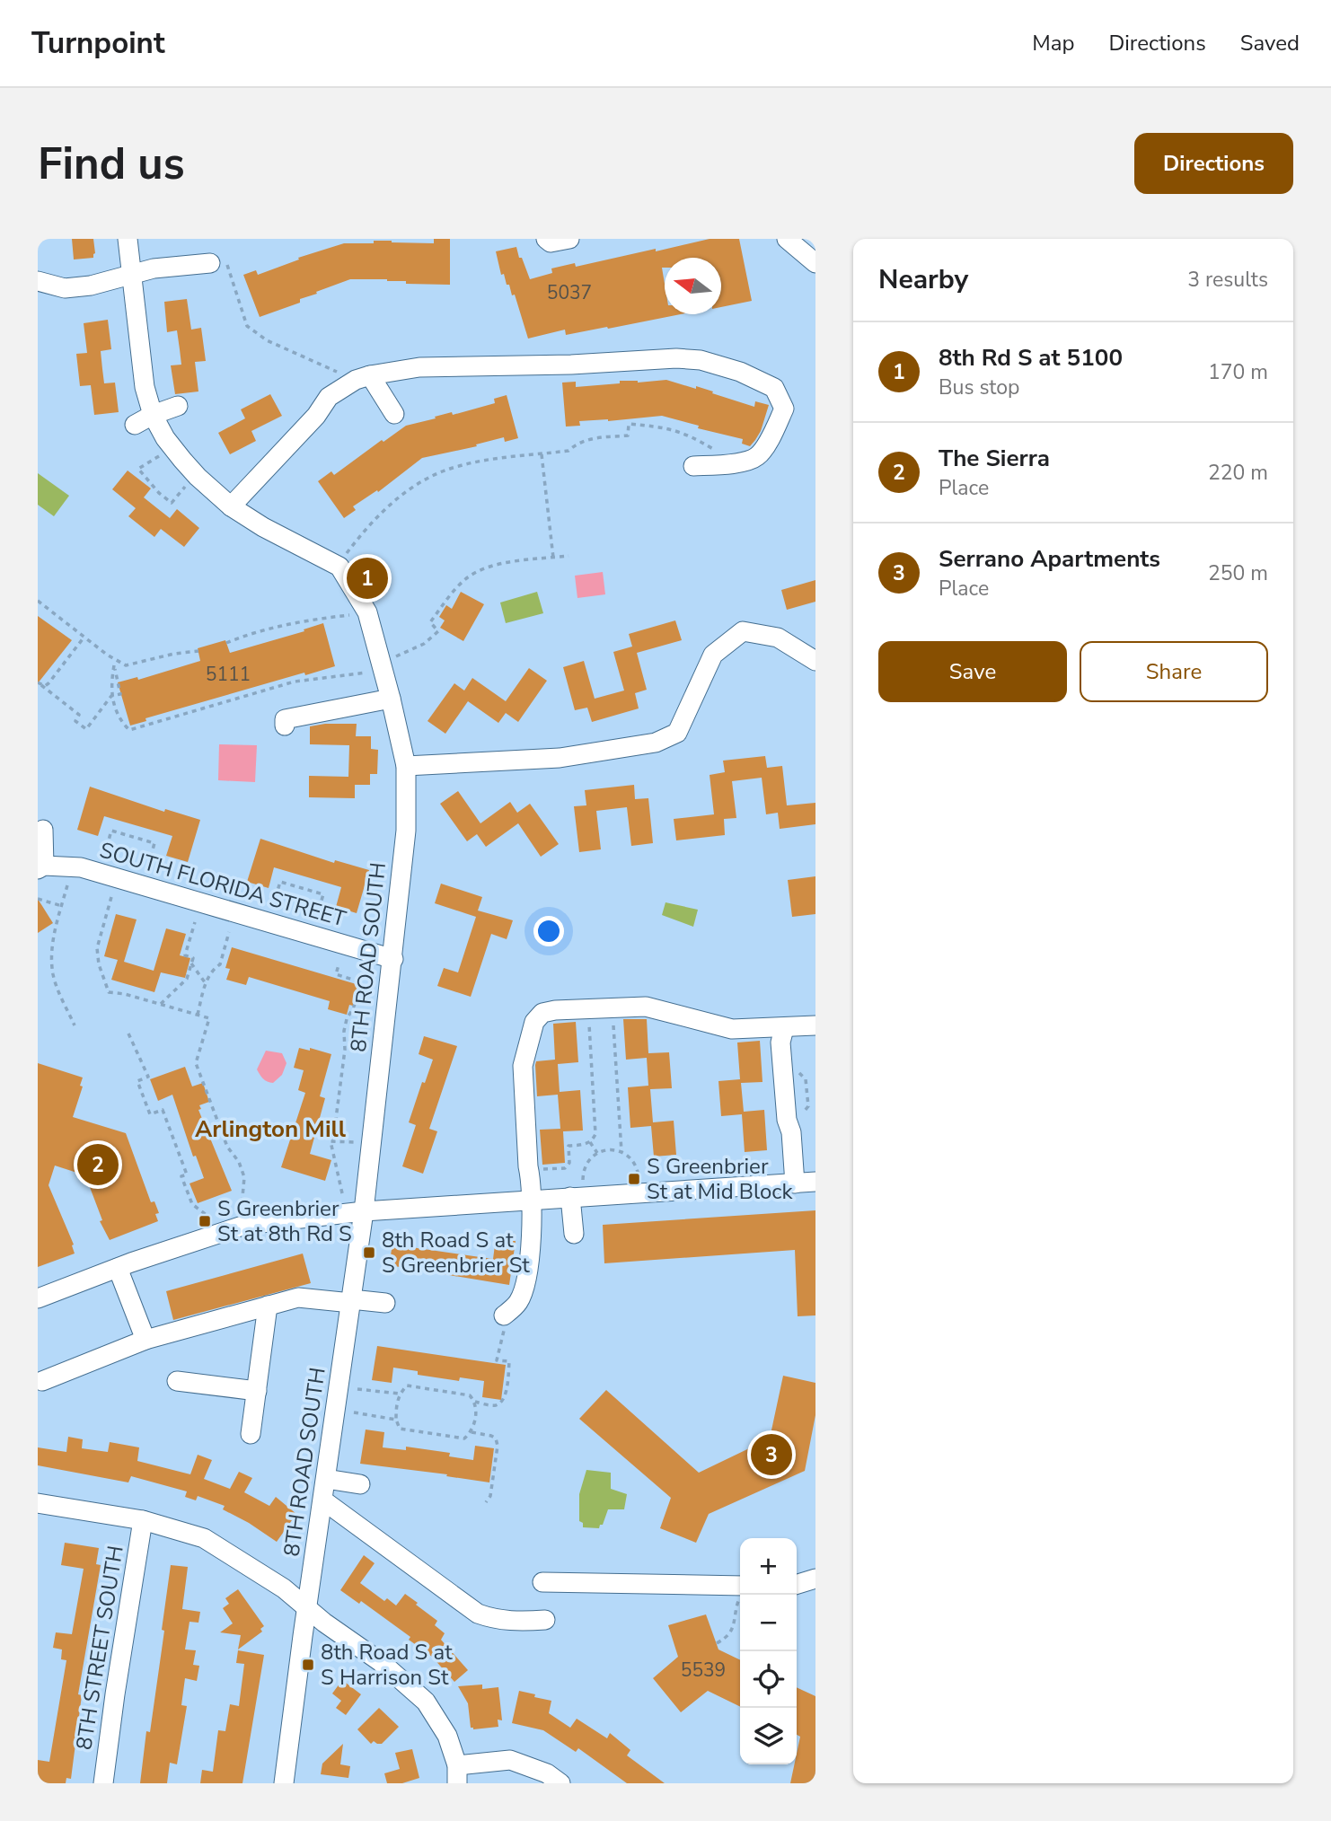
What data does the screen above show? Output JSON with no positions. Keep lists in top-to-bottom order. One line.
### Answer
{"streets":{"street":["SOUTH FLORIDA STREET","8TH ROAD SOUTH","8TH STREET SOUTH"]},"crossings":[["SOUTH FLORIDA STREET","8TH ROAD SOUTH"]],"districts":["Arlington Mill"],"places":{"transit":["S Greenbrier St at Mid Block","S Greenbrier St at 8th Rd S","8th Road S at S Greenbrier St","8th Road S at S Harrison St"]},"house_numbers":["5037","5111","5539"],"north":"left","page":{"header":"Turnpoint","nav":["Map","Directions","Saved"],"buttons":["Directions",["Save","Share"]],"title":"Find us","heading":["Nearby","3 results"],"list":[{"mark":"1","name":"8th Rd S at 5100","note":"Bus stop","value":"170 m"},{"mark":"2","name":"The Sierra","note":"Place","value":"220 m"},{"mark":"3","name":"Serrano Apartments","note":"Place","value":"250 m"}],"pins":["1","2","3"],"map_buttons":["+","−"]}}
